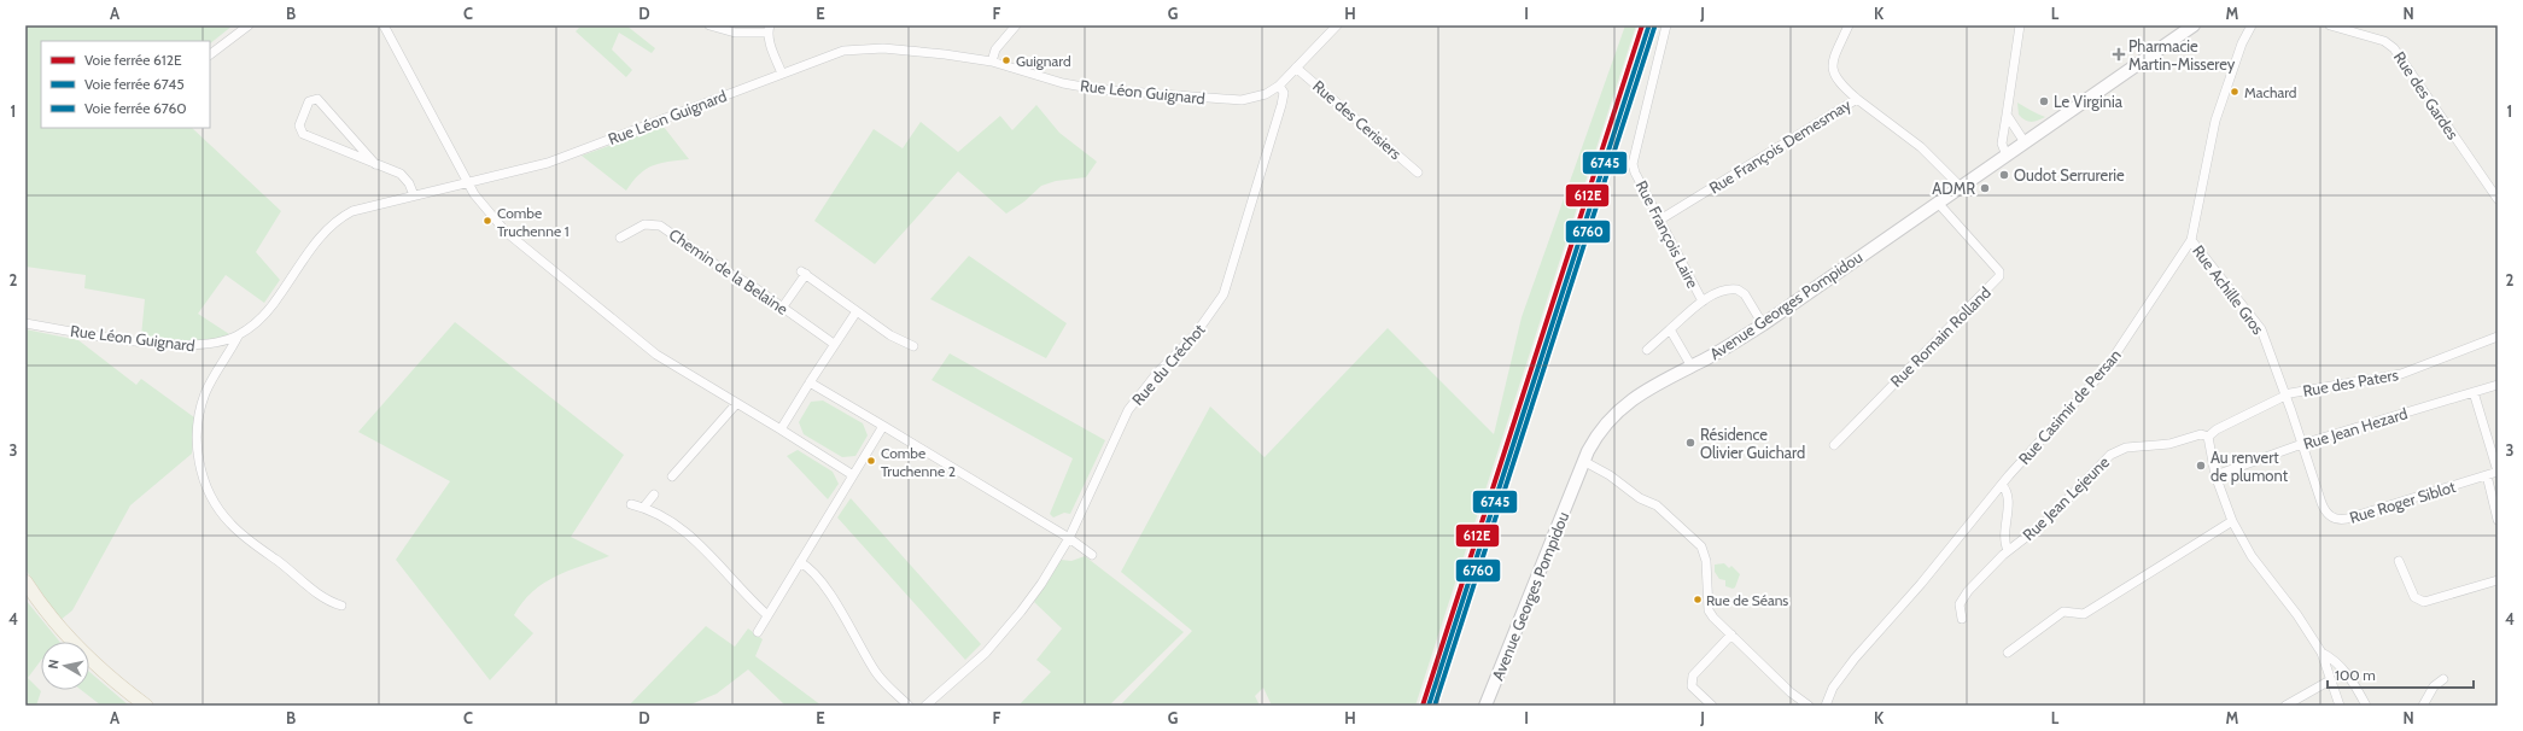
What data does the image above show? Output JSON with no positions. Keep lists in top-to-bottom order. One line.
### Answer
{"streets":{"main road":["Avenue Georges Pompidou"],"street":["Rue Léon Guignard","Rue des Gardes","Rue des Cerisiers","Rue François Demesmay","Rue François Laire","Chemin de la Belaine","Rue Achille Gros","Rue Romain Rolland","Rue du Créchot","Rue des Paters","Rue Casimir de Persan","Rue Jean Hezard","Rue Jean Lejeune","Rue Roger Siblot"]},"crossings":[["Rue Léon Guignard","Rue des Cerisiers"],["Rue Léon Guignard","Rue du Créchot"],["Rue François Demesmay","Rue François Laire"],["Rue François Demesmay","Avenue Georges Pompidou"],["Rue François Laire","Avenue Georges Pompidou"],["Rue Achille Gros","Rue des Paters"],["Rue Achille Gros","Rue Casimir de Persan"],["Rue Achille Gros","Rue Roger Siblot"],["Avenue Georges Pompidou","Rue Romain Rolland"],["Rue des Paters","Rue Jean Lejeune"],["Rue des Paters","Rue Roger Siblot"],["Rue Casimir de Persan","Rue Jean Lejeune"],["Rue Jean Hezard","Rue Roger Siblot"]],"places":{"health":["Pharmacie Martin-Misserey"],"other":["Guignard","Machard","Le Virginia","Oudot Serrurerie","ADMR","Combe Truchenne 1","Résidence Olivier Guichard","Combe Truchenne 2","Au renvert de plumont","Rue de Séans"]},"lines":["rail line 612E","rail line 6745","rail line 6760"],"legend":["Voie ferrée 612E","Voie ferrée 6745","Voie ferrée 6760"],"scale_bar":"100 m","north":"left","grid":{"columns":["A","B","C","D","E","F","G","H","I","J","K","L","M","N"],"rows":["1","2","3","4"]}}
